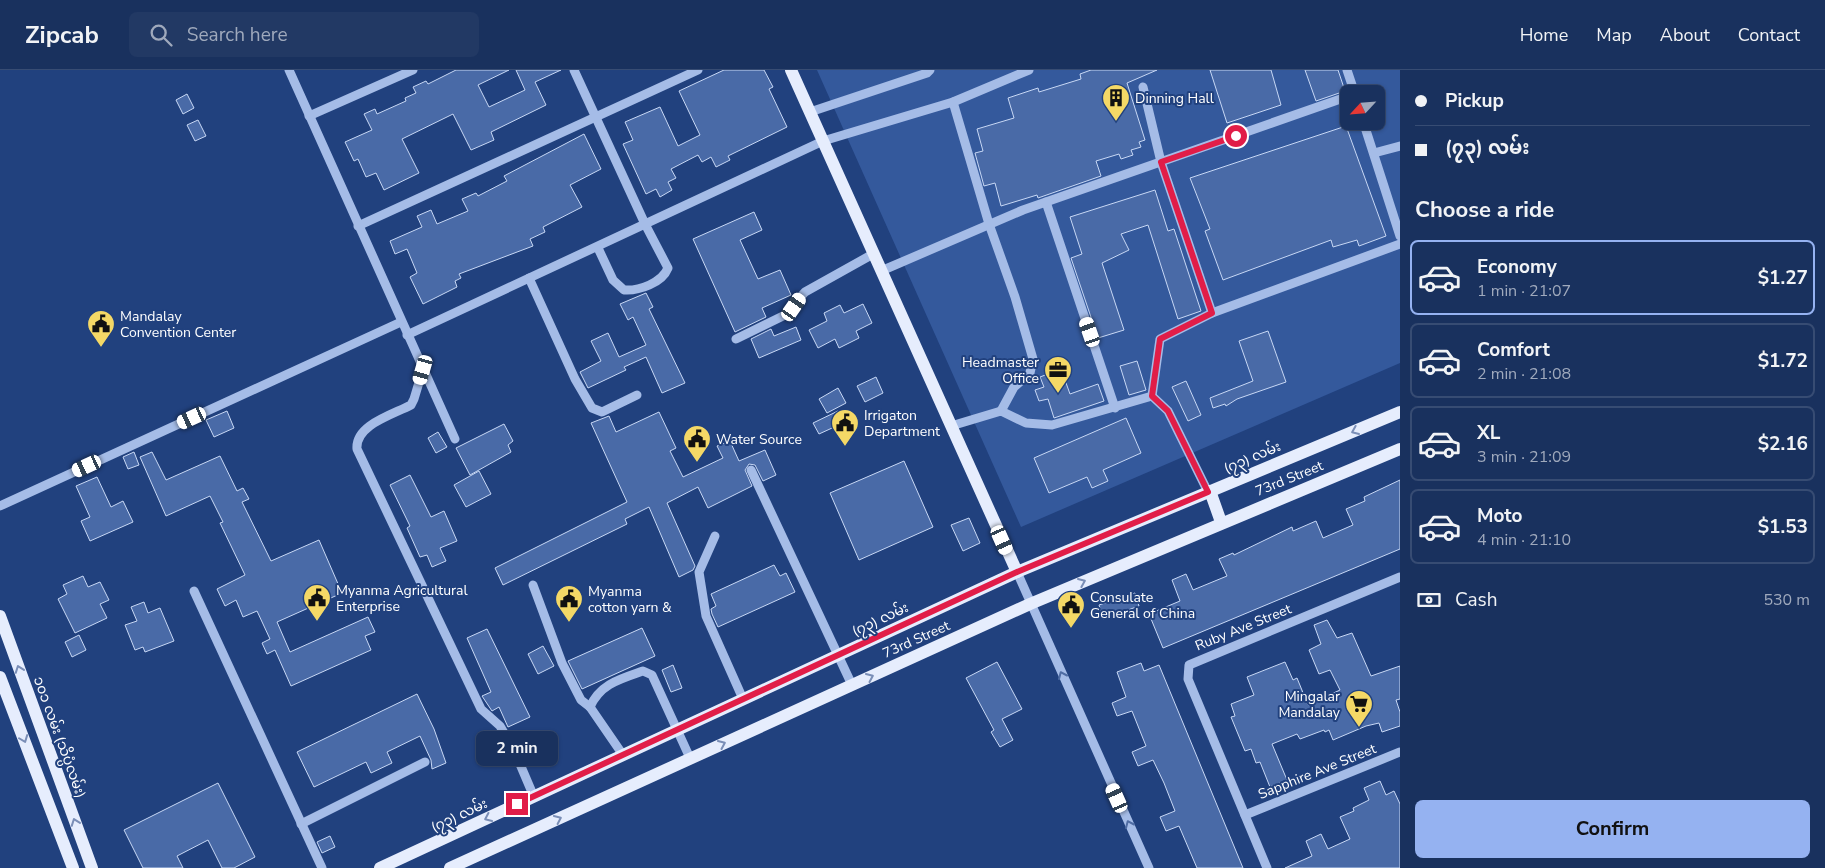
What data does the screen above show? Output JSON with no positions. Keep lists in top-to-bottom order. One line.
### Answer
{"streets":{"main road":["(၇၃) လမ်း","73rd Street","၁၀၁ လမ်း (သိပ္ပံလမ်း)"],"street":["Ruby Ave Street","Sapphire Ave Street"]},"crossings":[["Ruby Ave Street","Sapphire Ave Street"]],"one_way":["73rd Street"],"places":{"building":["Dinning Hall"],"public building":["Mandalay Convention Center","Irrigaton Department","Water Source","Myanma Agricultural Enterprise","Myanma cotton yarn &","Consulate General of China"],"office":["Headmaster Office"],"supermarket":["Mingalar Mandalay"]},"north":"bottom left","page":{"header":"Zipcab","search":"Search here","nav":["Home","Map","About","Contact"],"banner":["Pickup","(၇၃) လမ်း"],"heading":"Choose a ride","list":[{"name":"Economy","note":"1 min · 21:07","value":"$1.27"},{"name":"Comfort","note":"2 min · 21:08","value":"$1.72"},{"name":"XL","note":"3 min · 21:09","value":"$2.16"},{"name":"Moto","note":"4 min · 21:10","value":"$1.53"}],"pay":["Cash","530 m"],"bubble":"2 min","buttons":"Confirm"}}
